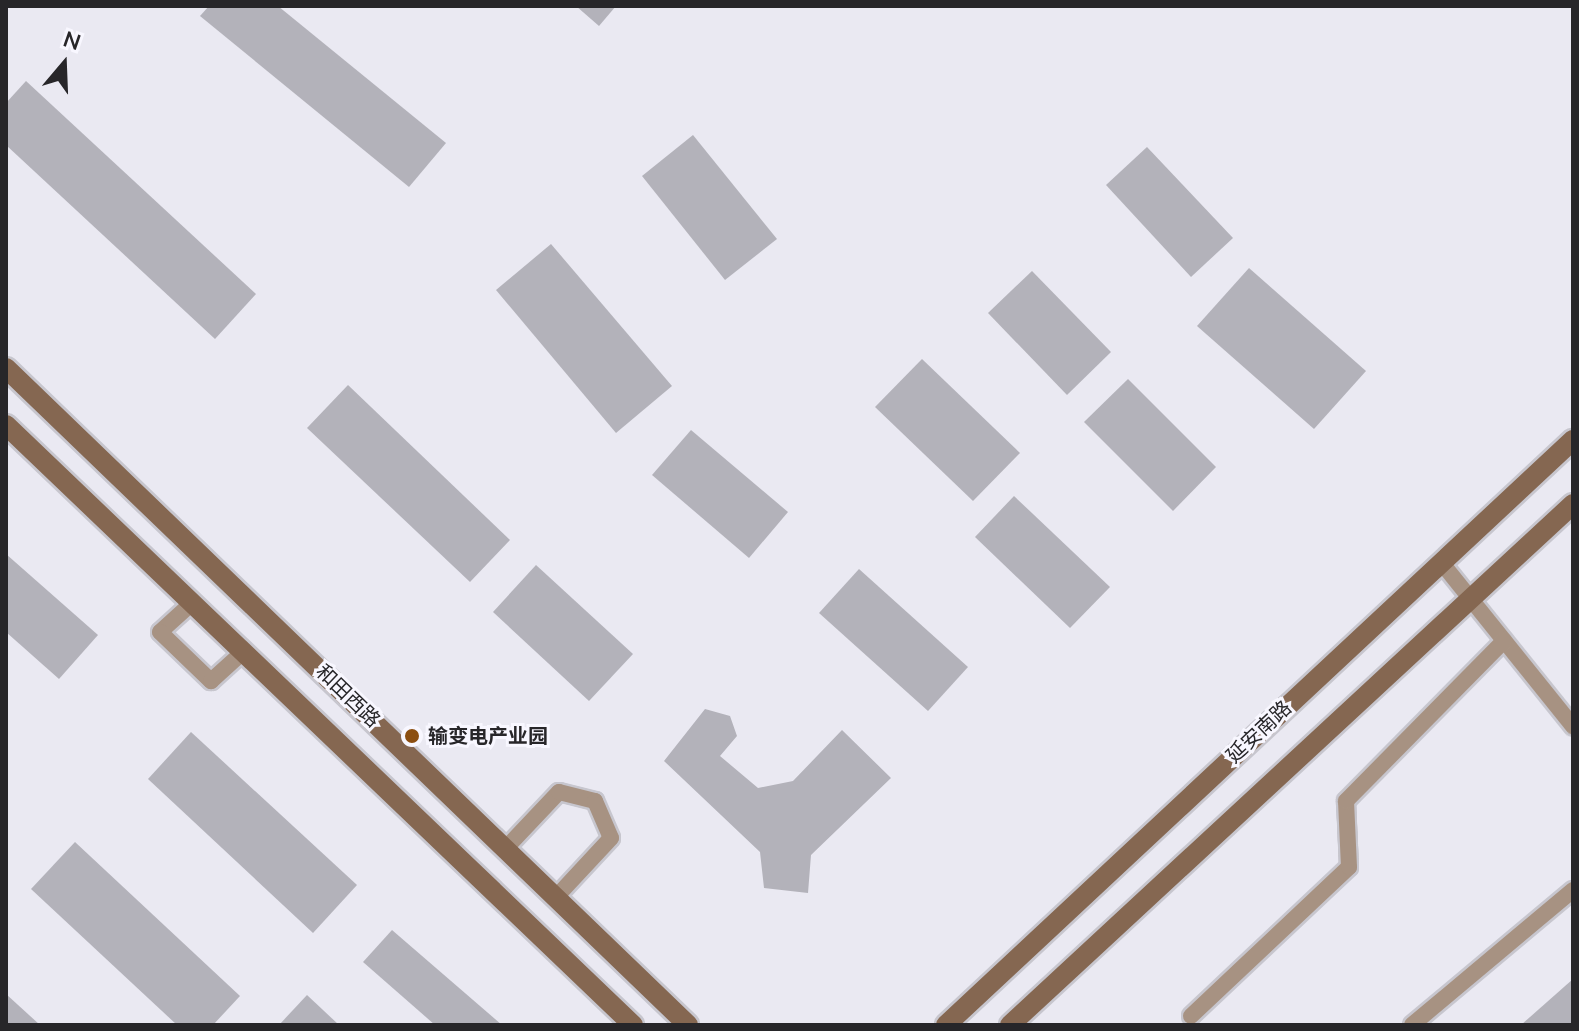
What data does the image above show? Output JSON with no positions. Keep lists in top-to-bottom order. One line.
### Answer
{"streets":{"main road":["和田西路","延安南路"]},"places":["输变电产业园"],"north":"top"}
